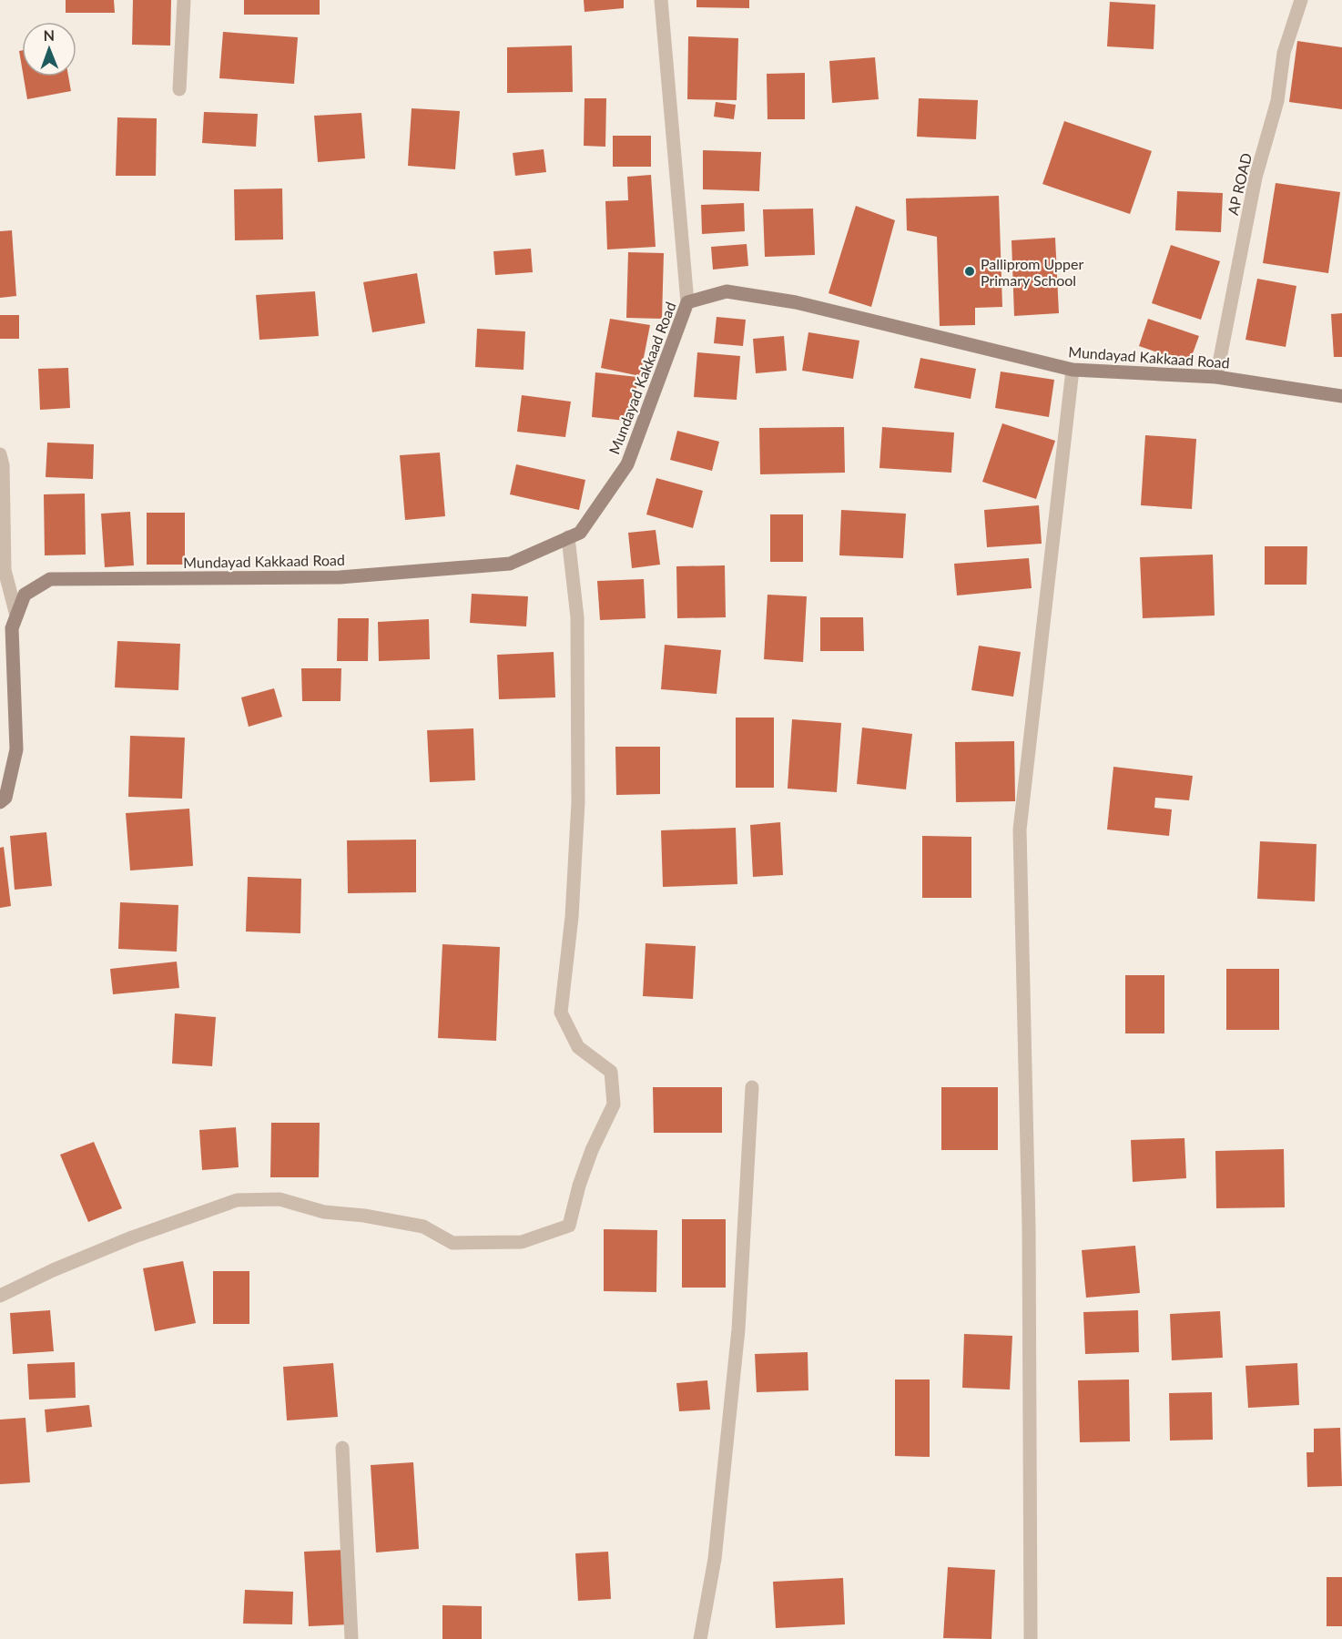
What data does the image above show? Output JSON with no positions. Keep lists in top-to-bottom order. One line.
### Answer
{"streets":{"main road":["Mundayad Kakkaad Road"],"street":["AP ROAD"]},"crossings":[["AP ROAD","Mundayad Kakkaad Road"]],"places":["Palliprom Upper Primary School"],"north":"top"}
